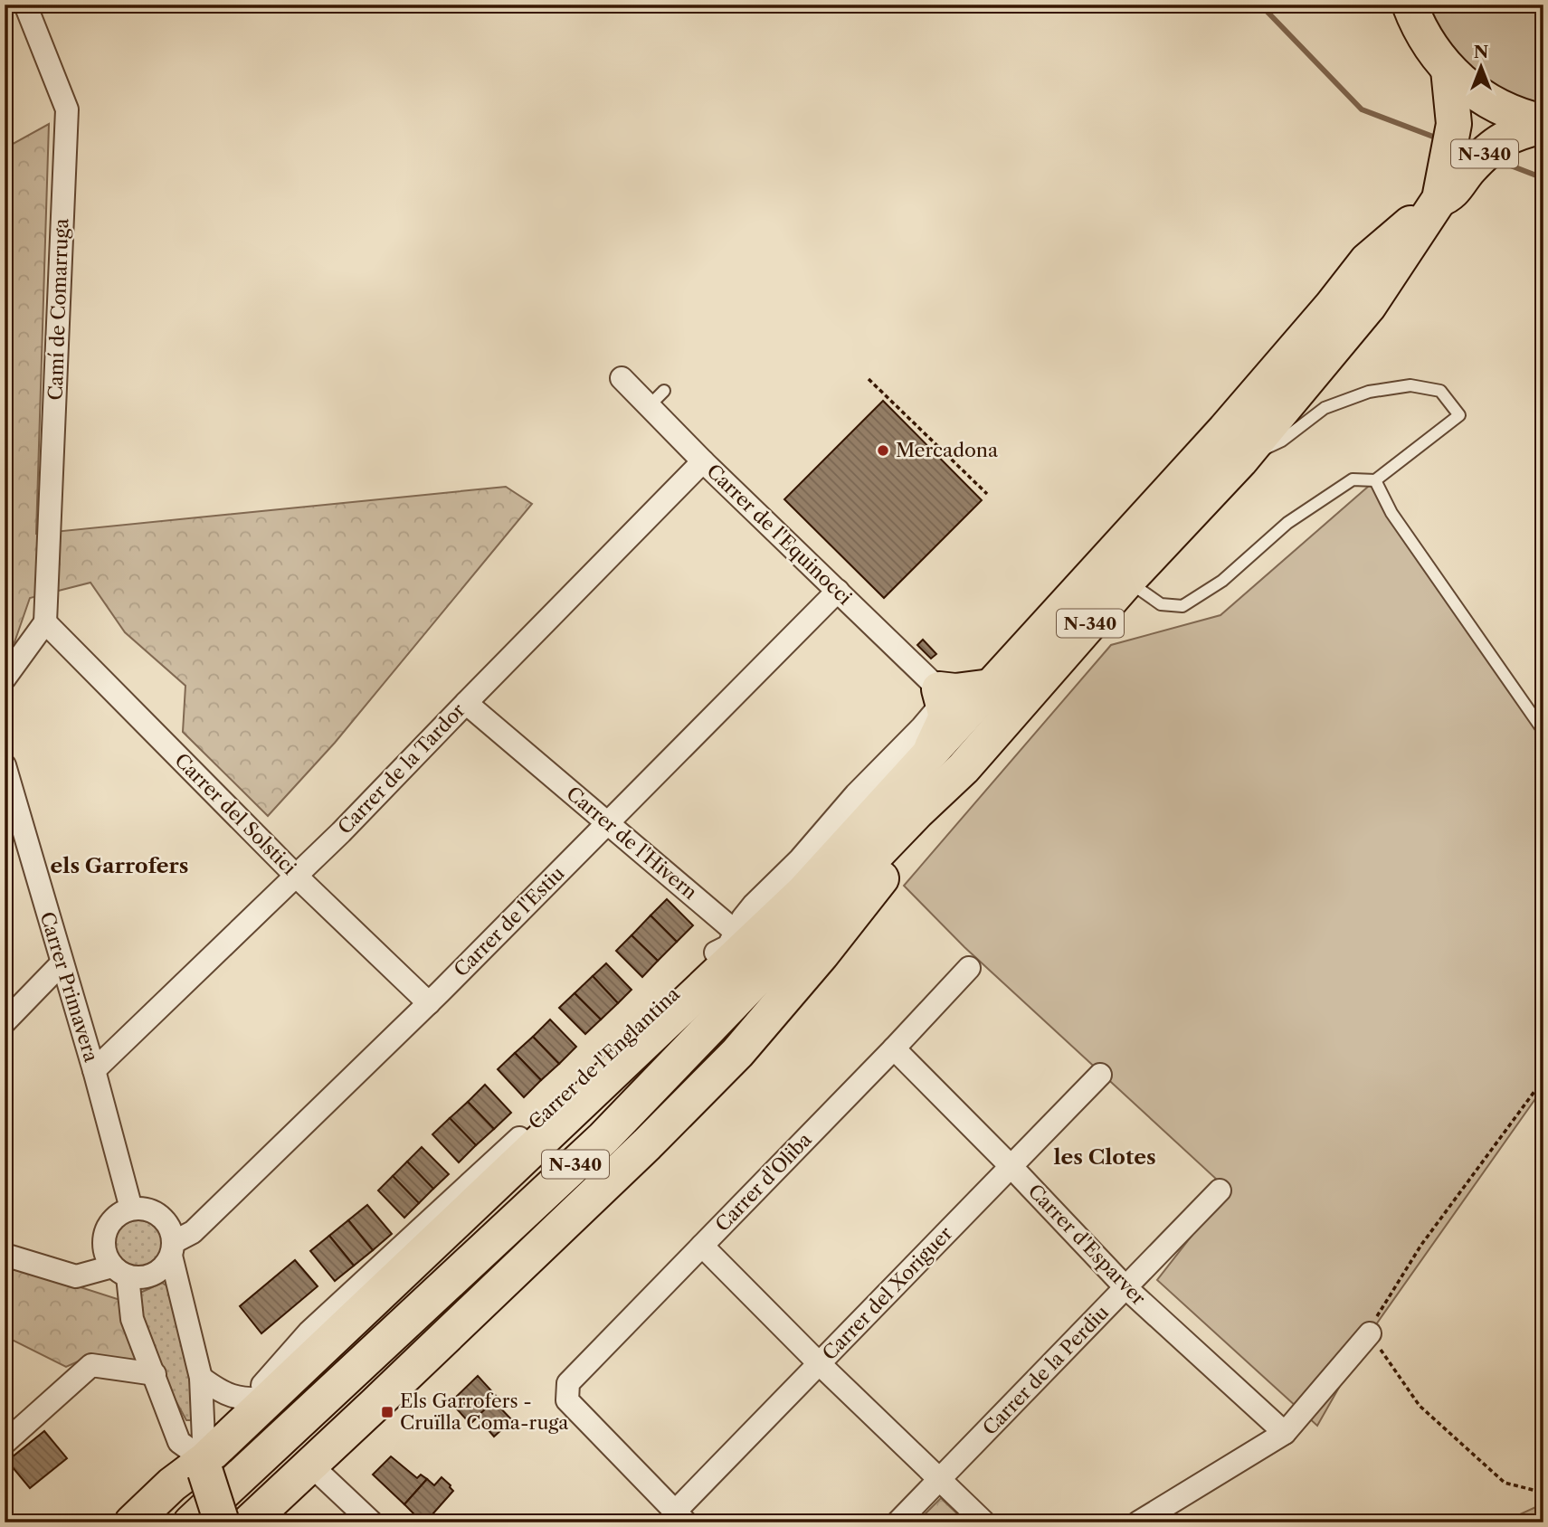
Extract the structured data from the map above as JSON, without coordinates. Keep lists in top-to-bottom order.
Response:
{
  "streets": {
    "main road": ["N-340"],
    "street": [
      "Camí de Comarruga",
      "Carrer de l'Equinocci",
      "Carrer de la Tardor",
      "Carrer del Solstici",
      "Carrer de l'Hivern",
      "Carrer de l'Estiu",
      "Carrer Primavera",
      "Carrer de l'Englantina",
      "Carrer d'Oliba",
      "Carrer d'Esparver",
      "Carrer del Xoriguer",
      "Carrer de la Perdiu"
    ]
  },
  "crossings": [
    ["Camí de Comarruga", "Carrer del Solstici"],
    ["Carrer de l'Equinocci", "Carrer de la Tardor"],
    ["Carrer de l'Equinocci", "Carrer de l'Estiu"],
    ["Carrer de l'Equinocci", "Carrer de l'Englantina"],
    ["Carrer de la Tardor", "Carrer del Solstici"],
    ["Carrer de la Tardor", "Carrer de l'Hivern"],
    ["Carrer de la Tardor", "Carrer Primavera"],
    ["Carrer del Solstici", "Carrer de l'Estiu"],
    ["Carrer de l'Hivern", "Carrer de l'Estiu"],
    ["Carrer de l'Hivern", "Carrer de l'Englantina"],
    ["Carrer de l'Estiu", "Carrer Primavera"],
    ["Carrer d'Oliba", "Carrer d'Esparver"],
    ["Carrer d'Oliba", "Carrer del Xoriguer"],
    ["Carrer d'Esparver", "Carrer del Xoriguer"],
    ["Carrer d'Esparver", "Carrer de la Perdiu"]
  ],
  "districts": ["els Garrofers", "les Clotes"],
  "places": {
    "other": ["Mercadona"],
    "transit": ["Els Garrofers - Cruïlla Coma-ruga"]
  },
  "north": "top"
}
